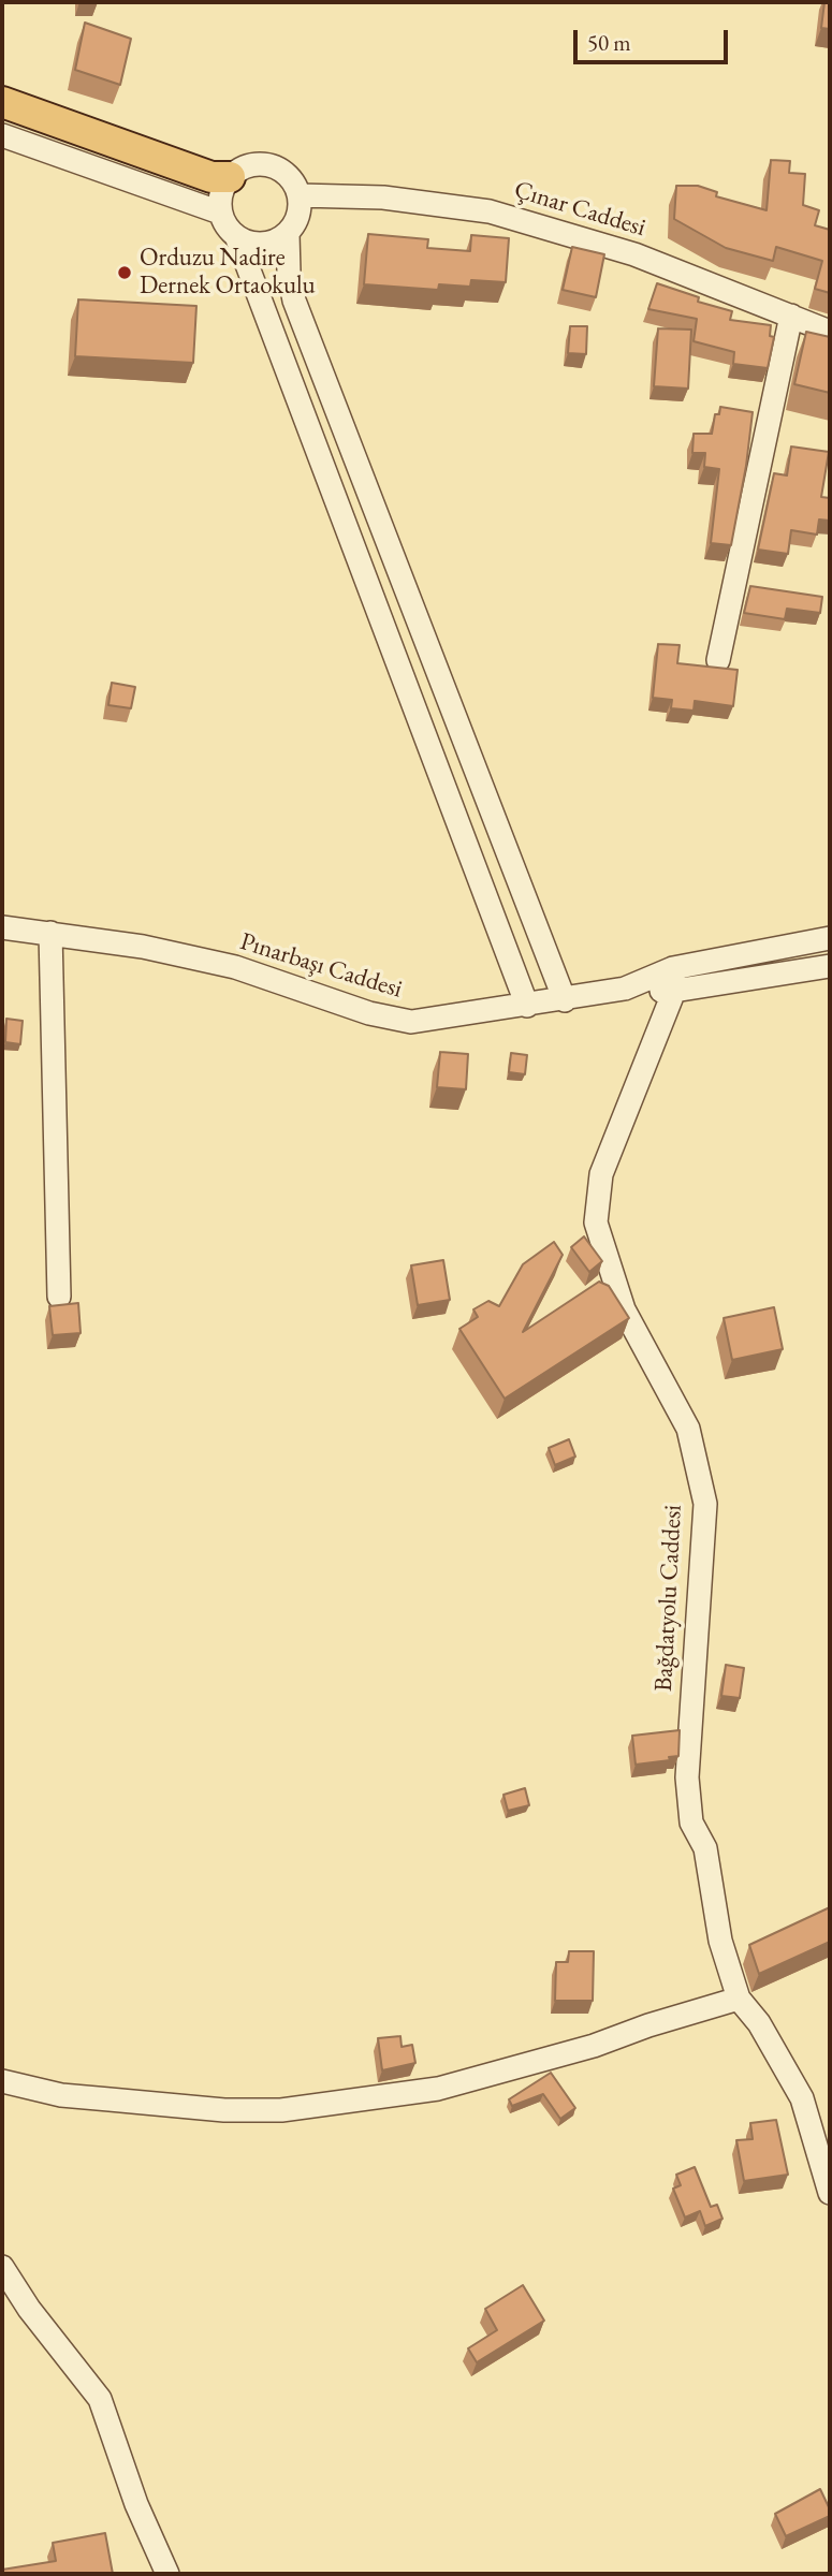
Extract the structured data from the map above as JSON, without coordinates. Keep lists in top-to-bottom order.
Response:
{
  "streets": {
    "street": ["Çınar Caddesi", "Pınarbaşı Caddesi", "Bağdatyolu Caddesi"]
  },
  "crossings": [
    ["Pınarbaşı Caddesi", "Bağdatyolu Caddesi"]
  ],
  "places": ["Orduzu Nadire Dernek Ortaokulu"],
  "scale_bar": "50 m"
}
